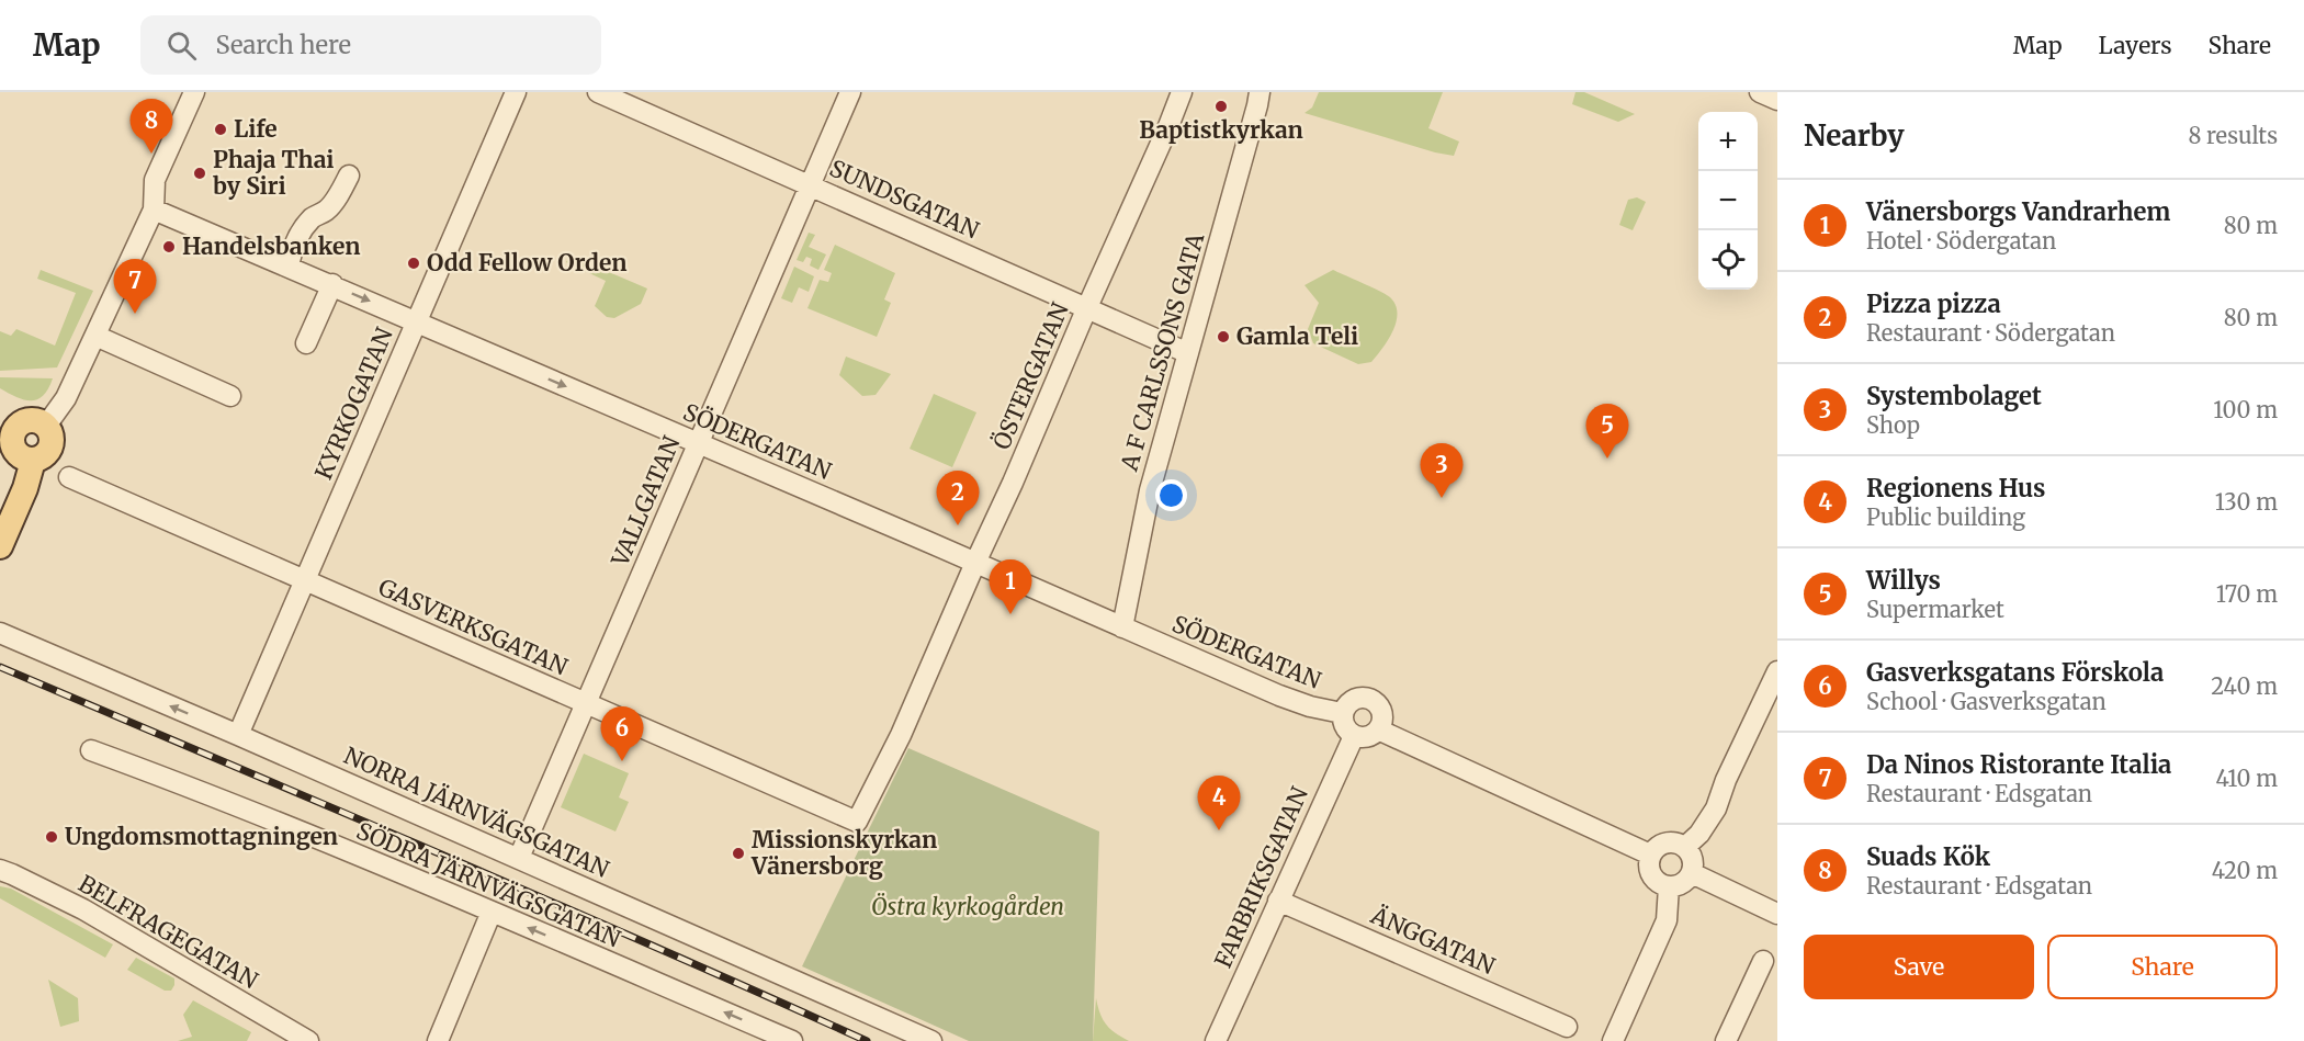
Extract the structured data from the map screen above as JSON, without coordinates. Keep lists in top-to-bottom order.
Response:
{
  "streets": {
    "street": [
      "SUNDSGATAN",
      "A F CARLSSONS GATA",
      "ÖSTERGATAN",
      "KYRKOGATAN",
      "SÖDERGATAN",
      "VALLGATAN",
      "GASVERKSGATAN",
      "NORRA JÄRNVÄGSGATAN",
      "FARBRIKSGATAN",
      "SÖDRA JÄRNVÄGSGATAN",
      "BELFRAGEGATAN",
      "ÄNGGATAN"
    ]
  },
  "crossings": [
    ["SUNDSGATAN", "A F CARLSSONS GATA"],
    ["SUNDSGATAN", "ÖSTERGATAN"],
    ["SUNDSGATAN", "VALLGATAN"],
    ["A F CARLSSONS GATA", "SÖDERGATAN"],
    ["ÖSTERGATAN", "SÖDERGATAN"],
    ["ÖSTERGATAN", "GASVERKSGATAN"],
    ["KYRKOGATAN", "SÖDERGATAN"],
    ["KYRKOGATAN", "GASVERKSGATAN"],
    ["KYRKOGATAN", "NORRA JÄRNVÄGSGATAN"],
    ["SÖDERGATAN", "VALLGATAN"],
    ["SÖDERGATAN", "FARBRIKSGATAN"],
    ["VALLGATAN", "GASVERKSGATAN"],
    ["VALLGATAN", "NORRA JÄRNVÄGSGATAN"],
    ["FARBRIKSGATAN", "ÄNGGATAN"]
  ],
  "one_way": ["SÖDRA JÄRNVÄGSGATAN"],
  "parks": ["Östra kyrkogården"],
  "places": [
    "Baptistkyrkan",
    "Life",
    "Phaja Thai by Siri",
    "Handelsbanken",
    "Odd Fellow Orden",
    "Gamla Teli",
    "Ungdomsmottagningen",
    "Missionskyrkan Vänersborg"
  ],
  "page": {
    "header": "Map",
    "search": "Search here",
    "nav": ["Map", "Layers", "Share"],
    "heading": ["Nearby", "8 results"],
    "pins": [
      "8",
      "7",
      "5",
      "3",
      "2",
      "1",
      "6",
      "4"
    ],
    "map_buttons": ["+", "−"],
    "list": [
      {
        "mark": "1",
        "name": "Vänersborgs Vandrarhem",
        "note": "Hotel · Södergatan",
        "value": "80 m"
      },
      {
        "mark": "2",
        "name": "Pizza pizza",
        "note": "Restaurant · Södergatan",
        "value": "80 m"
      },
      {
        "mark": "3",
        "name": "Systembolaget",
        "note": "Shop",
        "value": "100 m"
      },
      {
        "mark": "4",
        "name": "Regionens Hus",
        "note": "Public building",
        "value": "130 m"
      },
      {
        "mark": "5",
        "name": "Willys",
        "note": "Supermarket",
        "value": "170 m"
      },
      {
        "mark": "6",
        "name": "Gasverksgatans Förskola",
        "note": "School · Gasverksgatan",
        "value": "240 m"
      },
      {
        "mark": "7",
        "name": "Da Ninos Ristorante Italia",
        "note": "Restaurant · Edsgatan",
        "value": "410 m"
      },
      {
        "mark": "8",
        "name": "Suads Kök",
        "note": "Restaurant · Edsgatan",
        "value": "420 m"
      }
    ],
    "buttons": ["Save", "Share"]
  }
}
